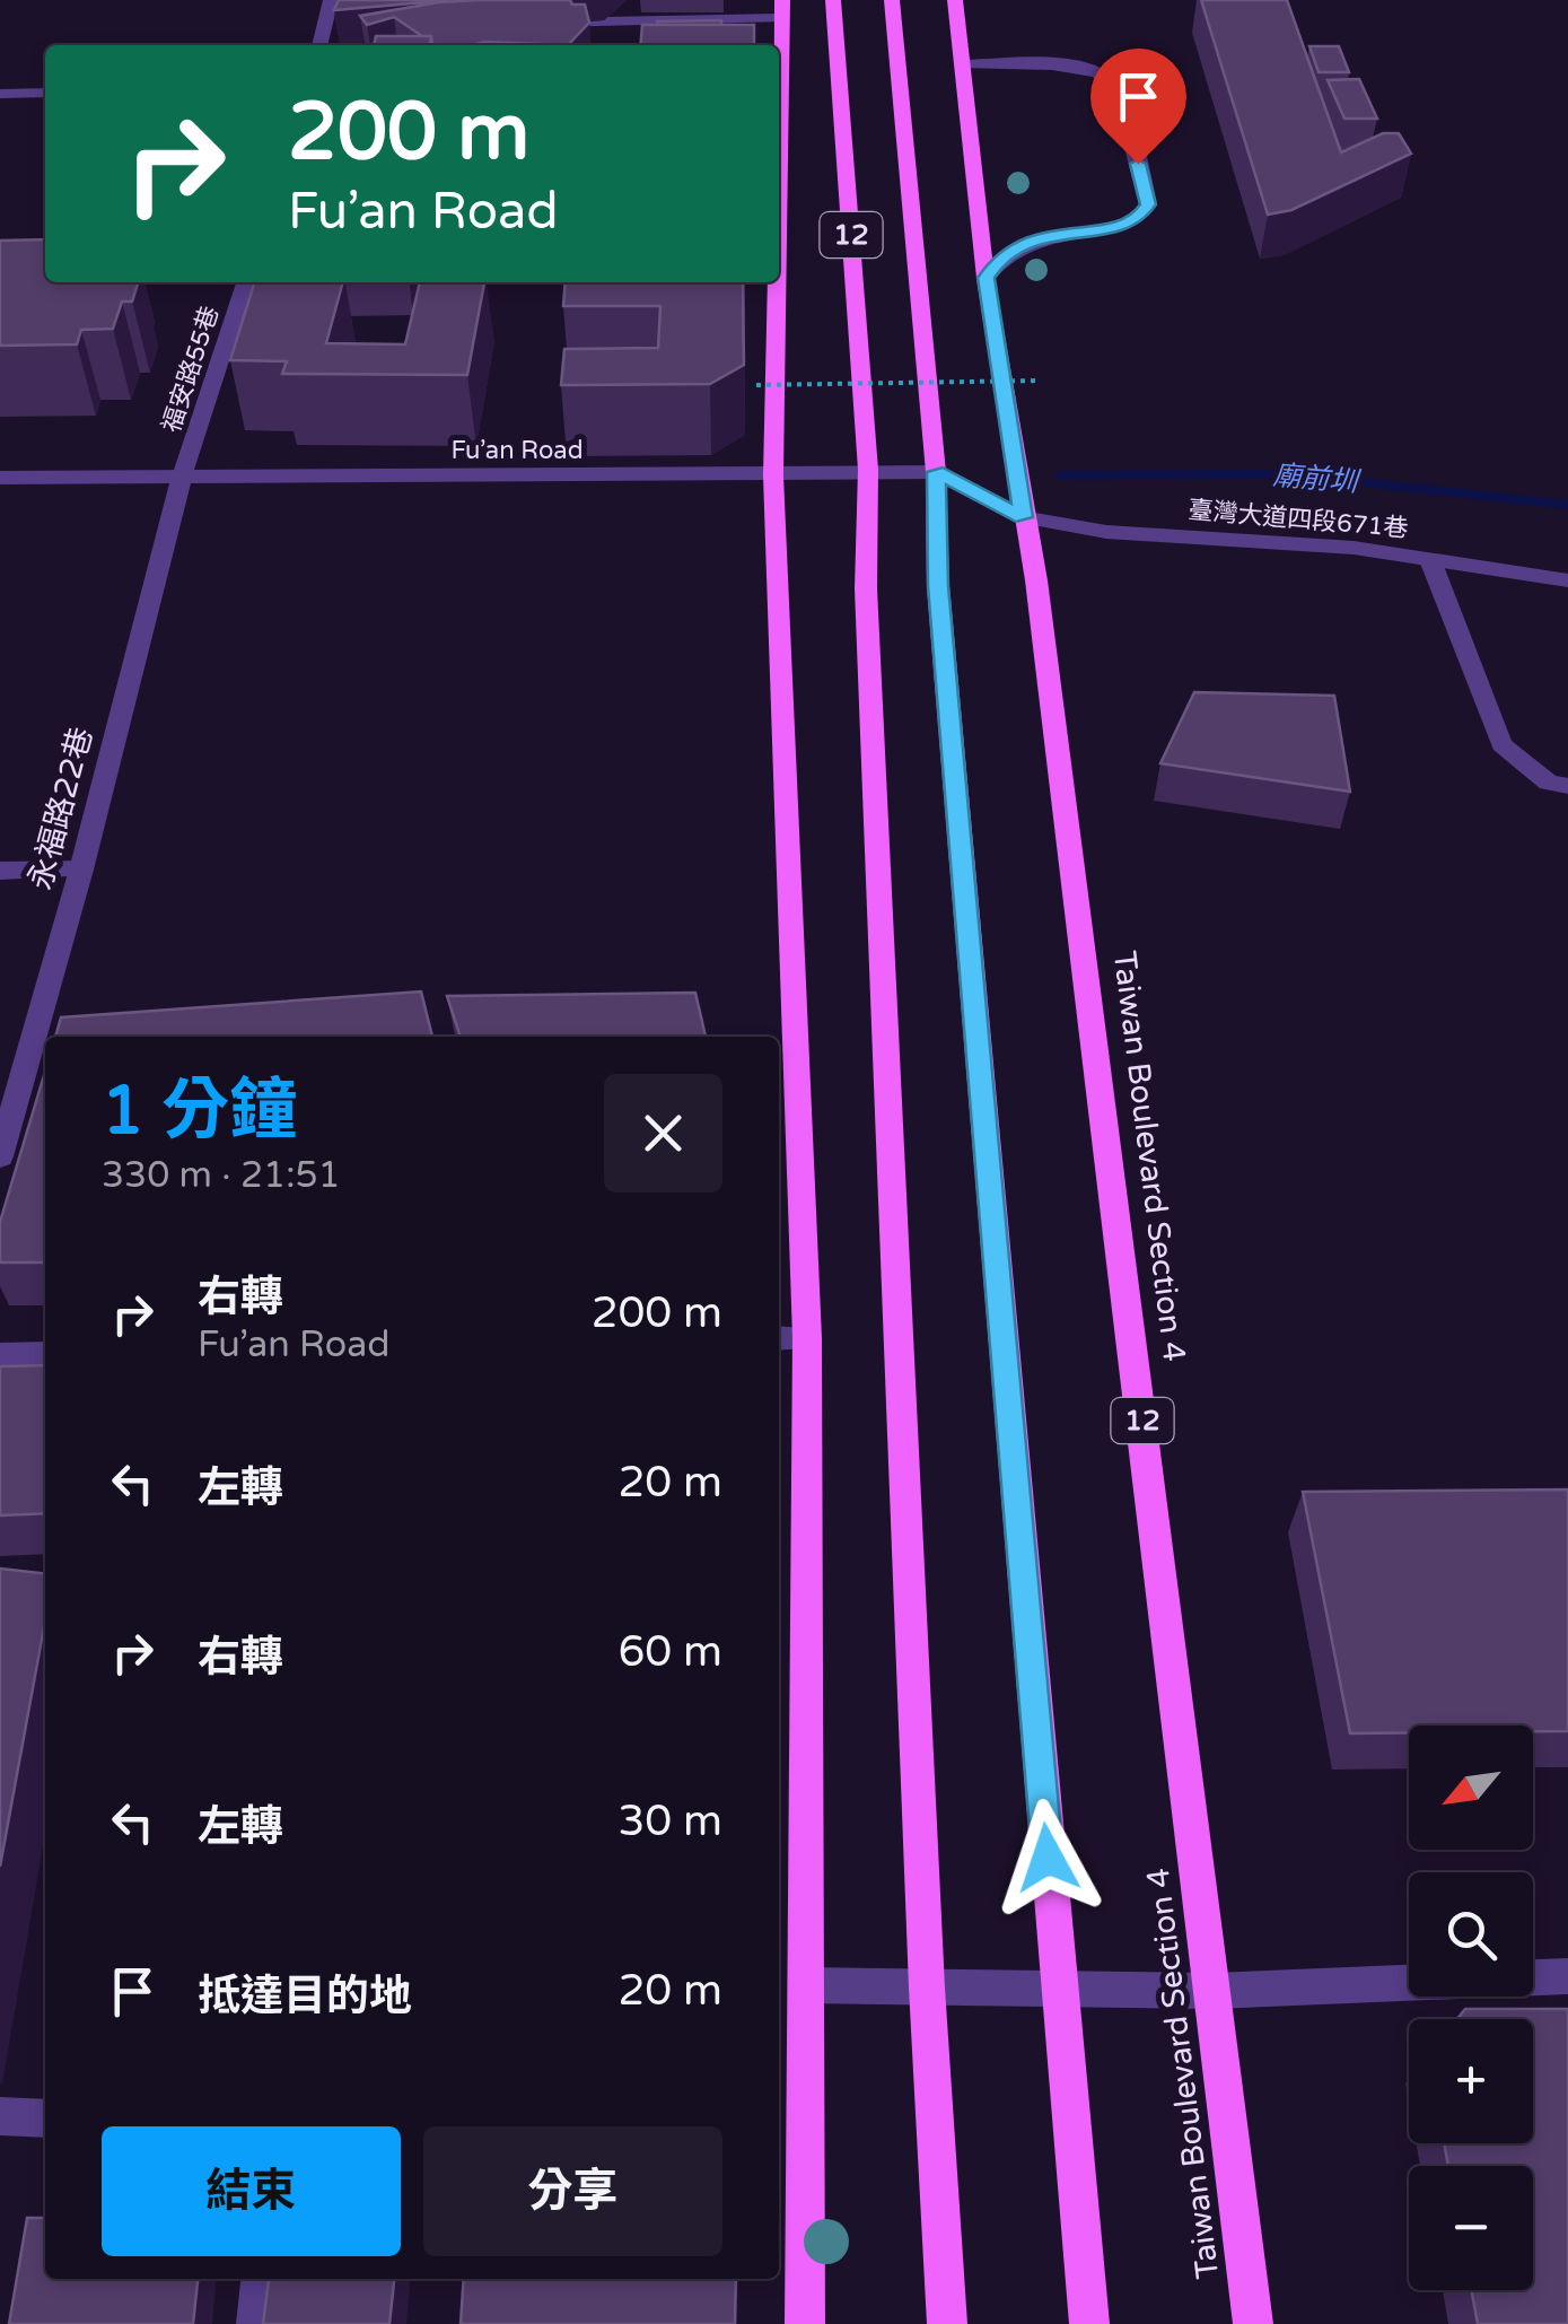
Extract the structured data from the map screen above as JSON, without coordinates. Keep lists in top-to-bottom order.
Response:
{
  "streets": {
    "main road": ["12", "Taiwan Boulevard Section 4"],
    "street": [
      "福安路55巷",
      "Fu’an Road",
      "臺灣大道四段671巷",
      "永福路22巷"
    ]
  },
  "crossings": [
    ["12", "Fu’an Road"],
    ["福安路55巷", "Fu’an Road"],
    ["福安路55巷", "永福路22巷"],
    ["Fu’an Road", "臺灣大道四段671巷"],
    ["Fu’an Road", "永福路22巷"],
    ["Fu’an Road", "Taiwan Boulevard Section 4"],
    ["臺灣大道四段671巷", "Taiwan Boulevard Section 4"]
  ],
  "water": ["廟前圳"],
  "north": "bottom left",
  "page": {
    "turn": ["200 m", "Fu’an Road"],
    "heading": ["1 分鐘", "330 m · 21:51"],
    "list": [
      {
        "name": "右轉",
        "note": "Fu’an Road",
        "value": "200 m"
      },
      {
        "name": "左轉",
        "value": "20 m"
      },
      {
        "name": "右轉",
        "value": "60 m"
      },
      {
        "name": "左轉",
        "value": "30 m"
      },
      {
        "name": "抵達目的地",
        "value": "20 m"
      }
    ],
    "map_buttons": ["+", "−"],
    "buttons": ["結束", "分享"]
  }
}
